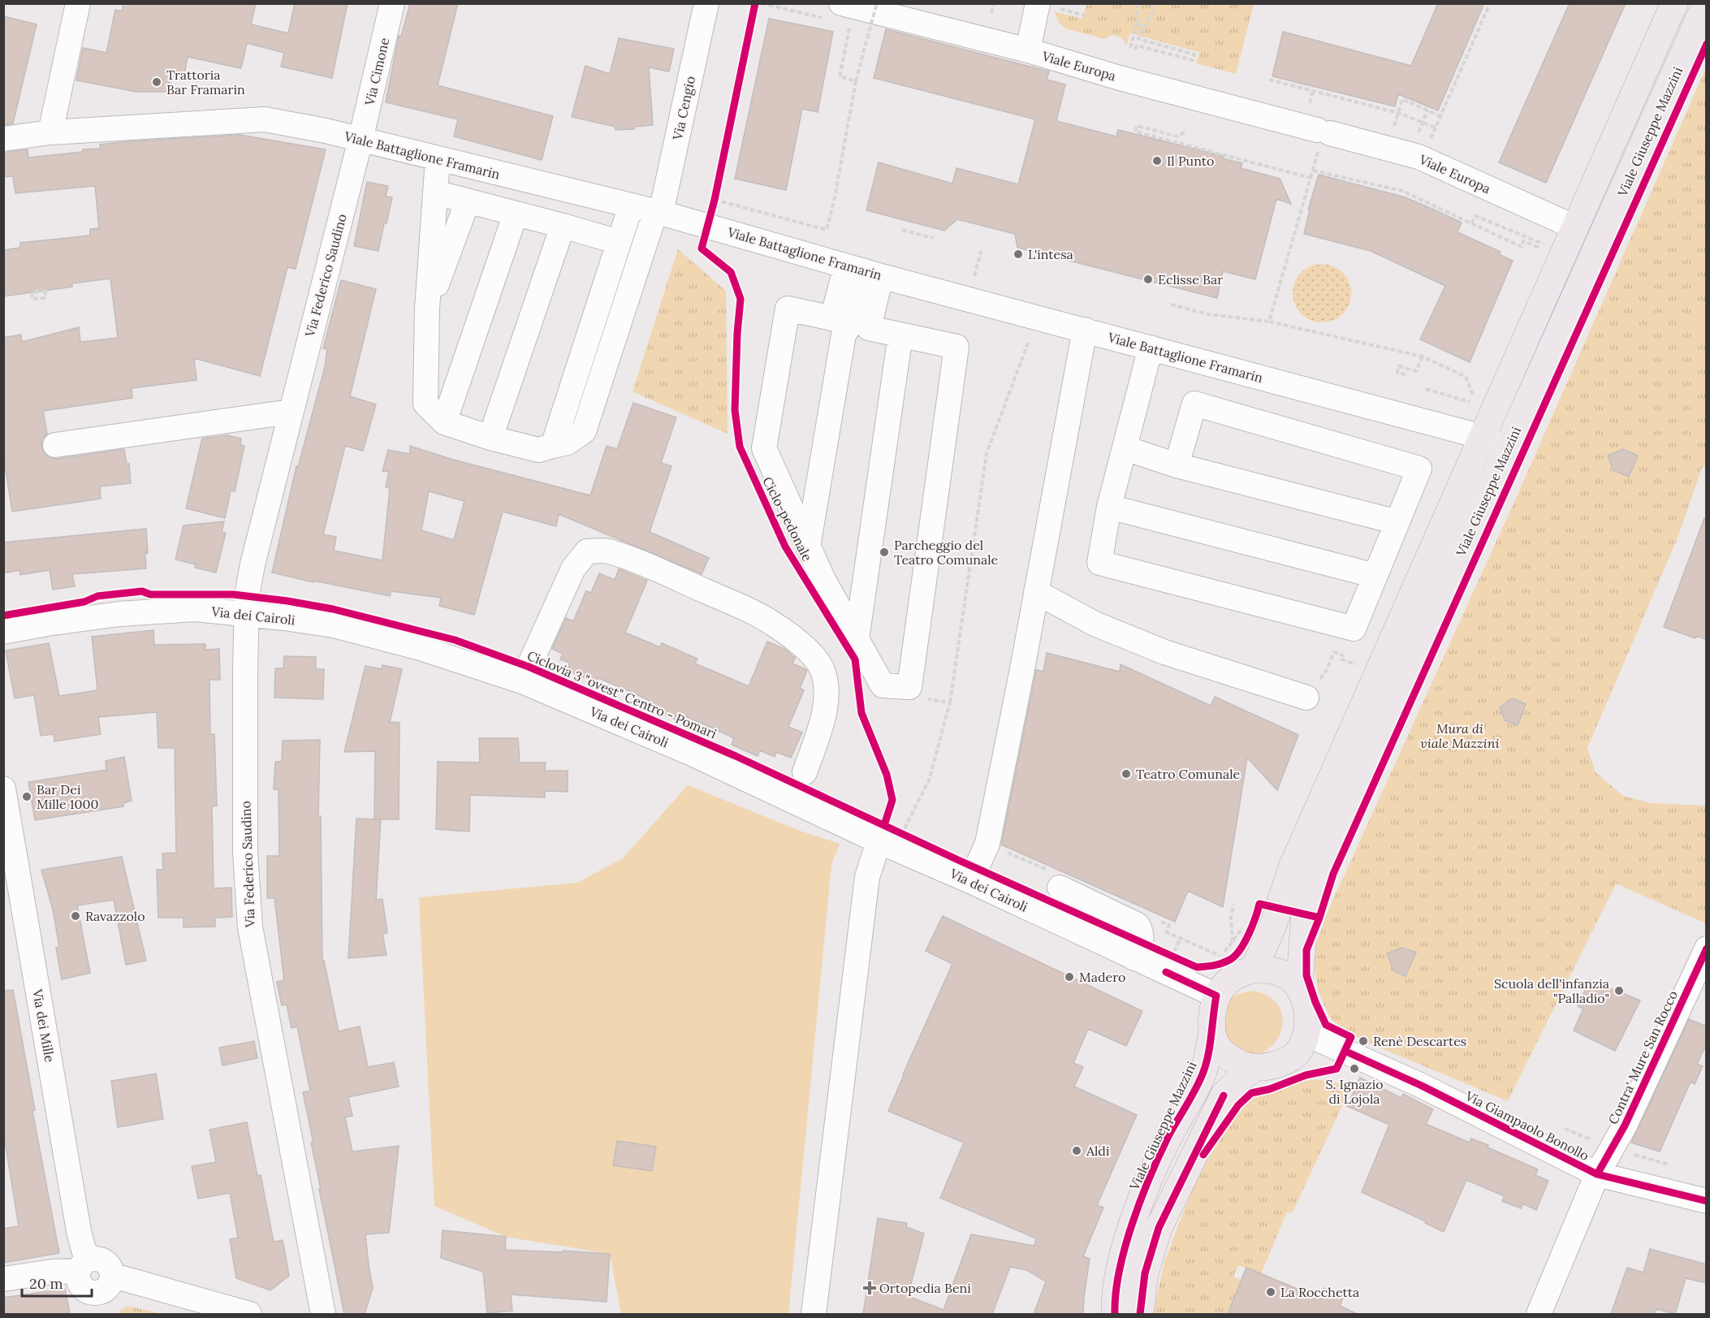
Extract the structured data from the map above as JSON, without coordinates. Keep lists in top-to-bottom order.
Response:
{
  "streets": {
    "main road": ["Viale Giuseppe Mazzini"],
    "street": [
      "Viale Europa",
      "Via Cimone",
      "Via Cengio",
      "Viale Battaglione Framarin",
      "Via Federico Saudino",
      "Via dei Cairoli",
      "Via dei Mille",
      "Contra' Mure San Rocco",
      "Via Giampaolo Bonollo"
    ],
    "cycle path": ["Ciclo-pedonale", "Ciclovia 3 \"ovest\" Centro - Pomari"]
  },
  "crossings": [
    ["Via Cimone", "Viale Battaglione Framarin"],
    ["Via Cimone", "Via Federico Saudino"],
    ["Via Cengio", "Viale Battaglione Framarin"],
    ["Viale Giuseppe Mazzini", "Viale Battaglione Framarin"],
    ["Viale Giuseppe Mazzini", "Via dei Cairoli"],
    ["Viale Giuseppe Mazzini", "Via Giampaolo Bonollo"],
    ["Viale Battaglione Framarin", "Via Federico Saudino"],
    ["Via Federico Saudino", "Via dei Cairoli"],
    ["Via dei Cairoli", "Via Giampaolo Bonollo"],
    ["Contra' Mure San Rocco", "Via Giampaolo Bonollo"]
  ],
  "parks": ["Mura di viale Mazzini"],
  "places": {
    "other": [
      "Trattoria Bar Framarin",
      "Il Punto",
      "L'intesa",
      "Eclisse Bar",
      "Parcheggio del Teatro Comunale",
      "Teatro Comunale",
      "Bar Dei Mille 1000",
      "Ravazzolo",
      "Madero",
      "Scuola dell'infanzia \"Palladio\"",
      "Renè Descartes",
      "S. Ignazio di Lojola",
      "Aldi",
      "La Rocchetta"
    ],
    "health": ["Ortopedia Beni"]
  },
  "scale_bar": "20 m"
}
